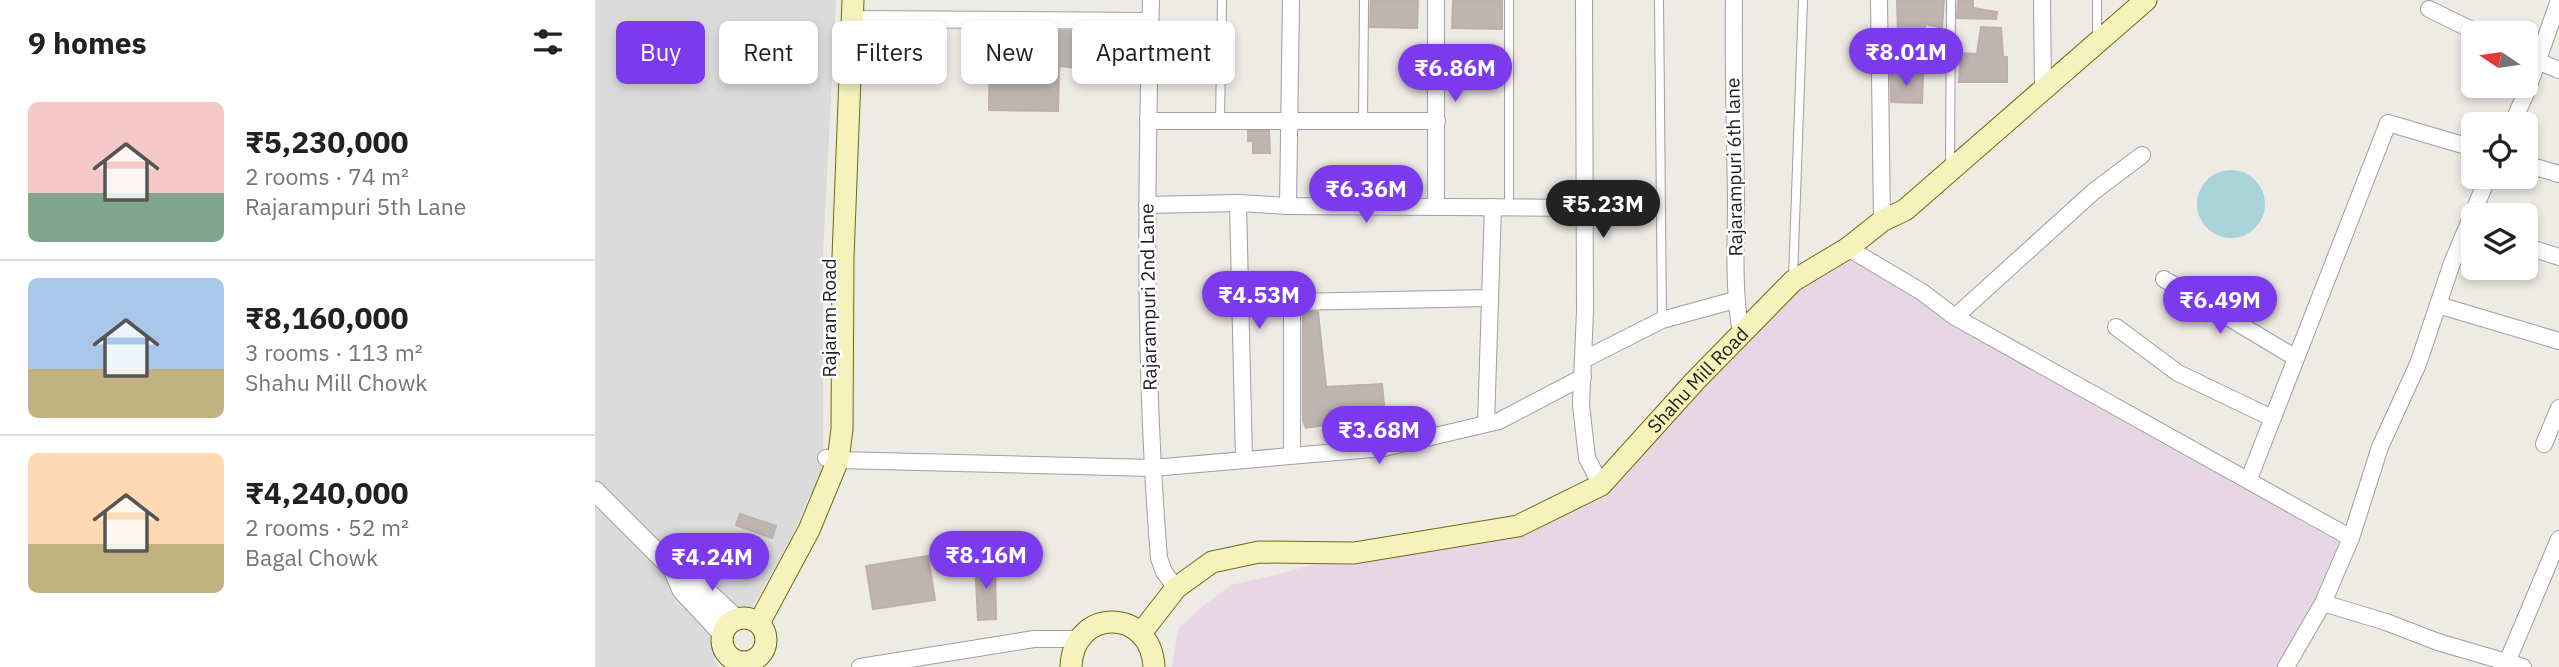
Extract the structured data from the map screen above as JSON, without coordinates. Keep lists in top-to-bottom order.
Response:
{
  "streets": {
    "main road": ["Rajaram Road", "Shahu Mill Road"],
    "street": ["Rajarampuri 6th lane", "Rajarampuri 2nd Lane"]
  },
  "crossings": [
    ["Rajarampuri 6th lane", "Shahu Mill Road"],
    ["Rajarampuri 2nd Lane", "Shahu Mill Road"]
  ],
  "north": "left",
  "page": {
    "heading": "9 homes",
    "chip": [
      "Buy",
      "Rent",
      "Filters",
      "New",
      "Apartment"
    ],
    "price": [
      "₹8.01M",
      "₹6.86M",
      "₹6.36M",
      "₹5.23M",
      "₹4.53M",
      "₹6.49M",
      "₹3.68M",
      "₹8.16M",
      "₹4.24M"
    ],
    "list": [
      {
        "name": "₹5,230,000",
        "note": "2 rooms · 74 m² · Rajarampuri 5th Lane"
      },
      {
        "name": "₹8,160,000",
        "note": "3 rooms · 113 m² · Shahu Mill Chowk"
      },
      {
        "name": "₹4,240,000",
        "note": "2 rooms · 52 m² · Bagal Chowk"
      }
    ]
  }
}
